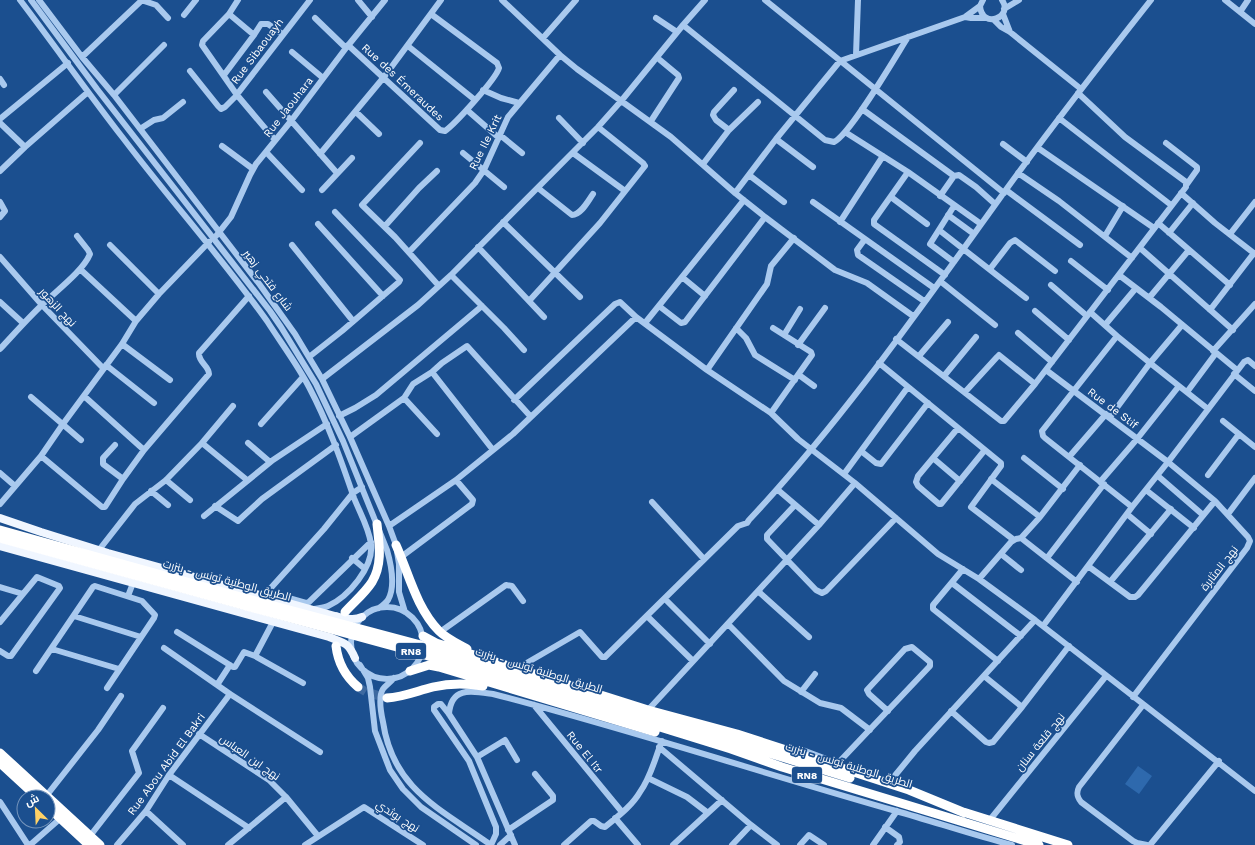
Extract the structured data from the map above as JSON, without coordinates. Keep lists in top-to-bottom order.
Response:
{
  "streets": {
    "highway": ["الطريق الوطنية تونس - بنزرت", "RN8"],
    "street": [
      "Rue Sibaouayh",
      "Rue des Émeraudes",
      "Rue Jaouhara",
      "Rue Ile Krit",
      "شارع فتحي زهير",
      "نهج الزهور",
      "Rue de Stif",
      "نهج المثابرة",
      "نهج قلعة سنان",
      "Rue El Itr",
      "نهج ابن العباس",
      "Rue Abou Abid El Bakri",
      "نهج بوثدي"
    ]
  },
  "crossings": [
    ["Rue des Émeraudes", "Rue Jaouhara"],
    ["Rue Jaouhara", "شارع فتحي زهير"],
    ["Rue Jaouhara", "نهج الزهور"],
    ["شارع فتحي زهير", "RN8"],
    ["Rue de Stif", "نهج المثابرة"],
    ["الطريق الوطنية تونس - بنزرت", "RN8"],
    ["الطريق الوطنية تونس - بنزرت", "نهج قلعة سنان"],
    ["نهج ابن العباس", "Rue Abou Abid El Bakri"],
    ["نهج ابن العباس", "نهج بوثدي"]
  ],
  "north": "top left"
}
